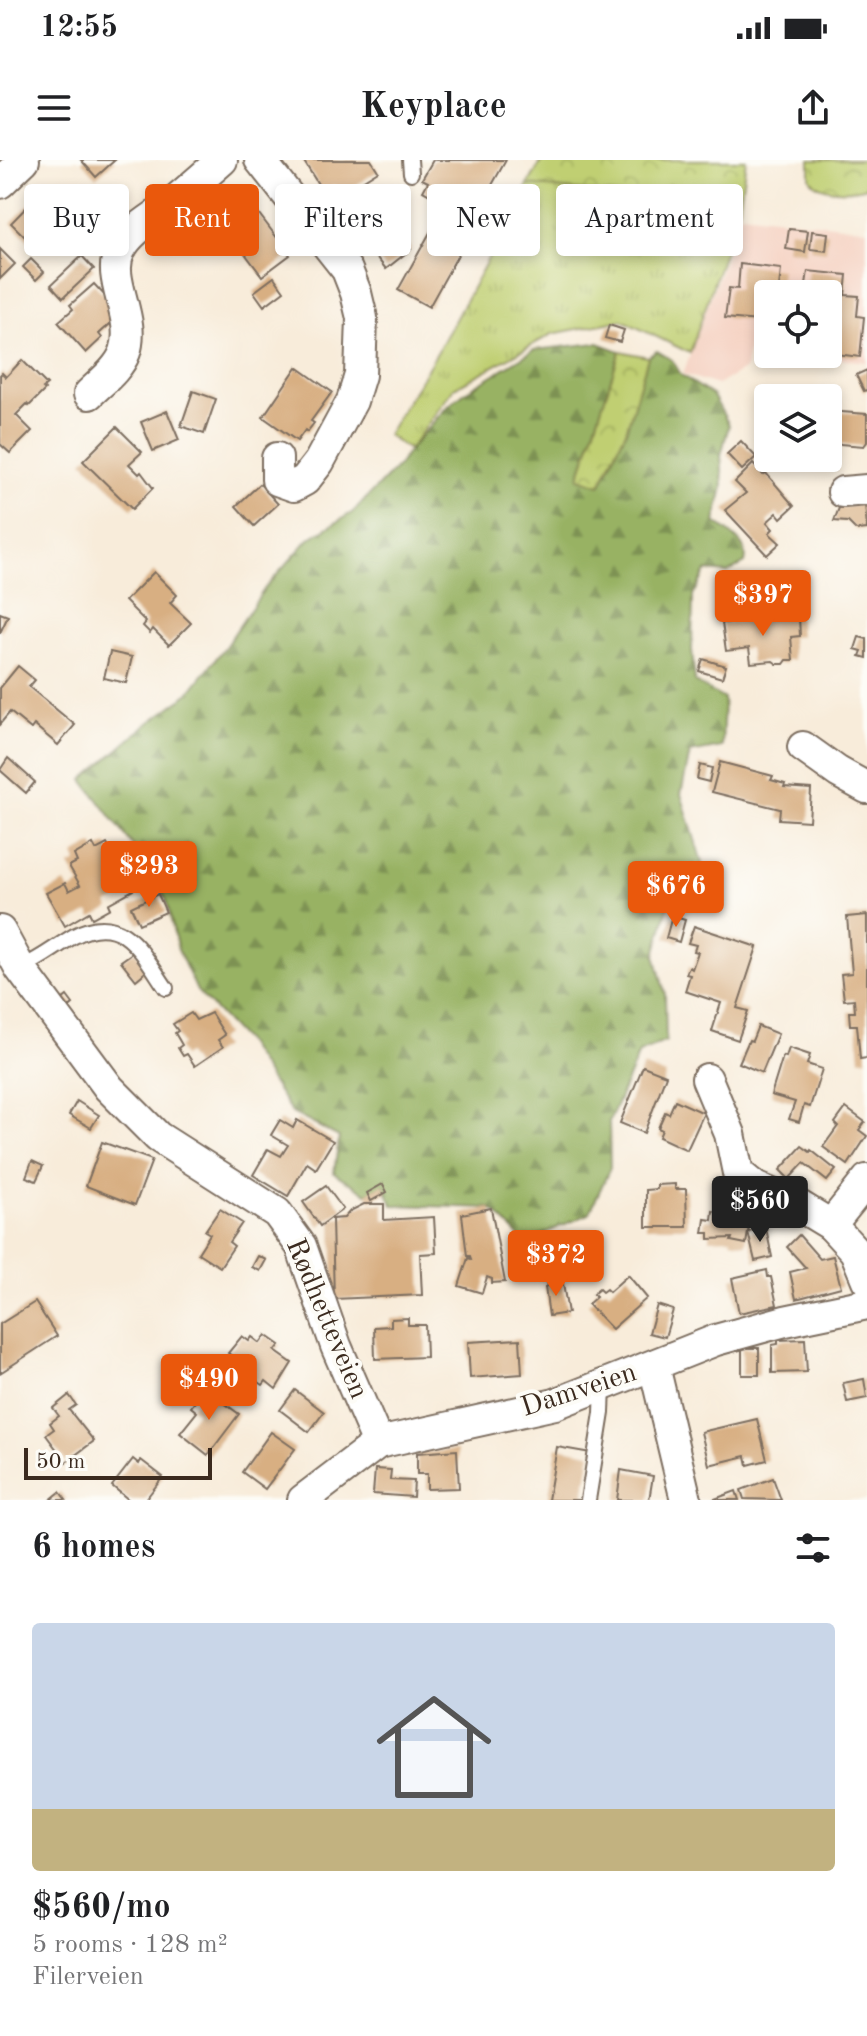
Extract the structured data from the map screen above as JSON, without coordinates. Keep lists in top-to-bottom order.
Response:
{
  "streets": {
    "street": ["Rødhetteveien", "Damveien"]
  },
  "crossings": [
    ["Rødhetteveien", "Damveien"]
  ],
  "scale_bar": "50 m",
  "page": {
    "status": "12:55",
    "header": "Keyplace",
    "chip": [
      "Buy",
      "Rent",
      "Filters",
      "New",
      "Apartment"
    ],
    "price": [
      "$397",
      "$293",
      "$676",
      "$560",
      "$372",
      "$490"
    ],
    "scale": "50 m",
    "heading": "6 homes",
    "list": [
      {
        "name": "$560/mo",
        "note": "5 rooms · 128 m² · Filerveien"
      }
    ]
  }
}
